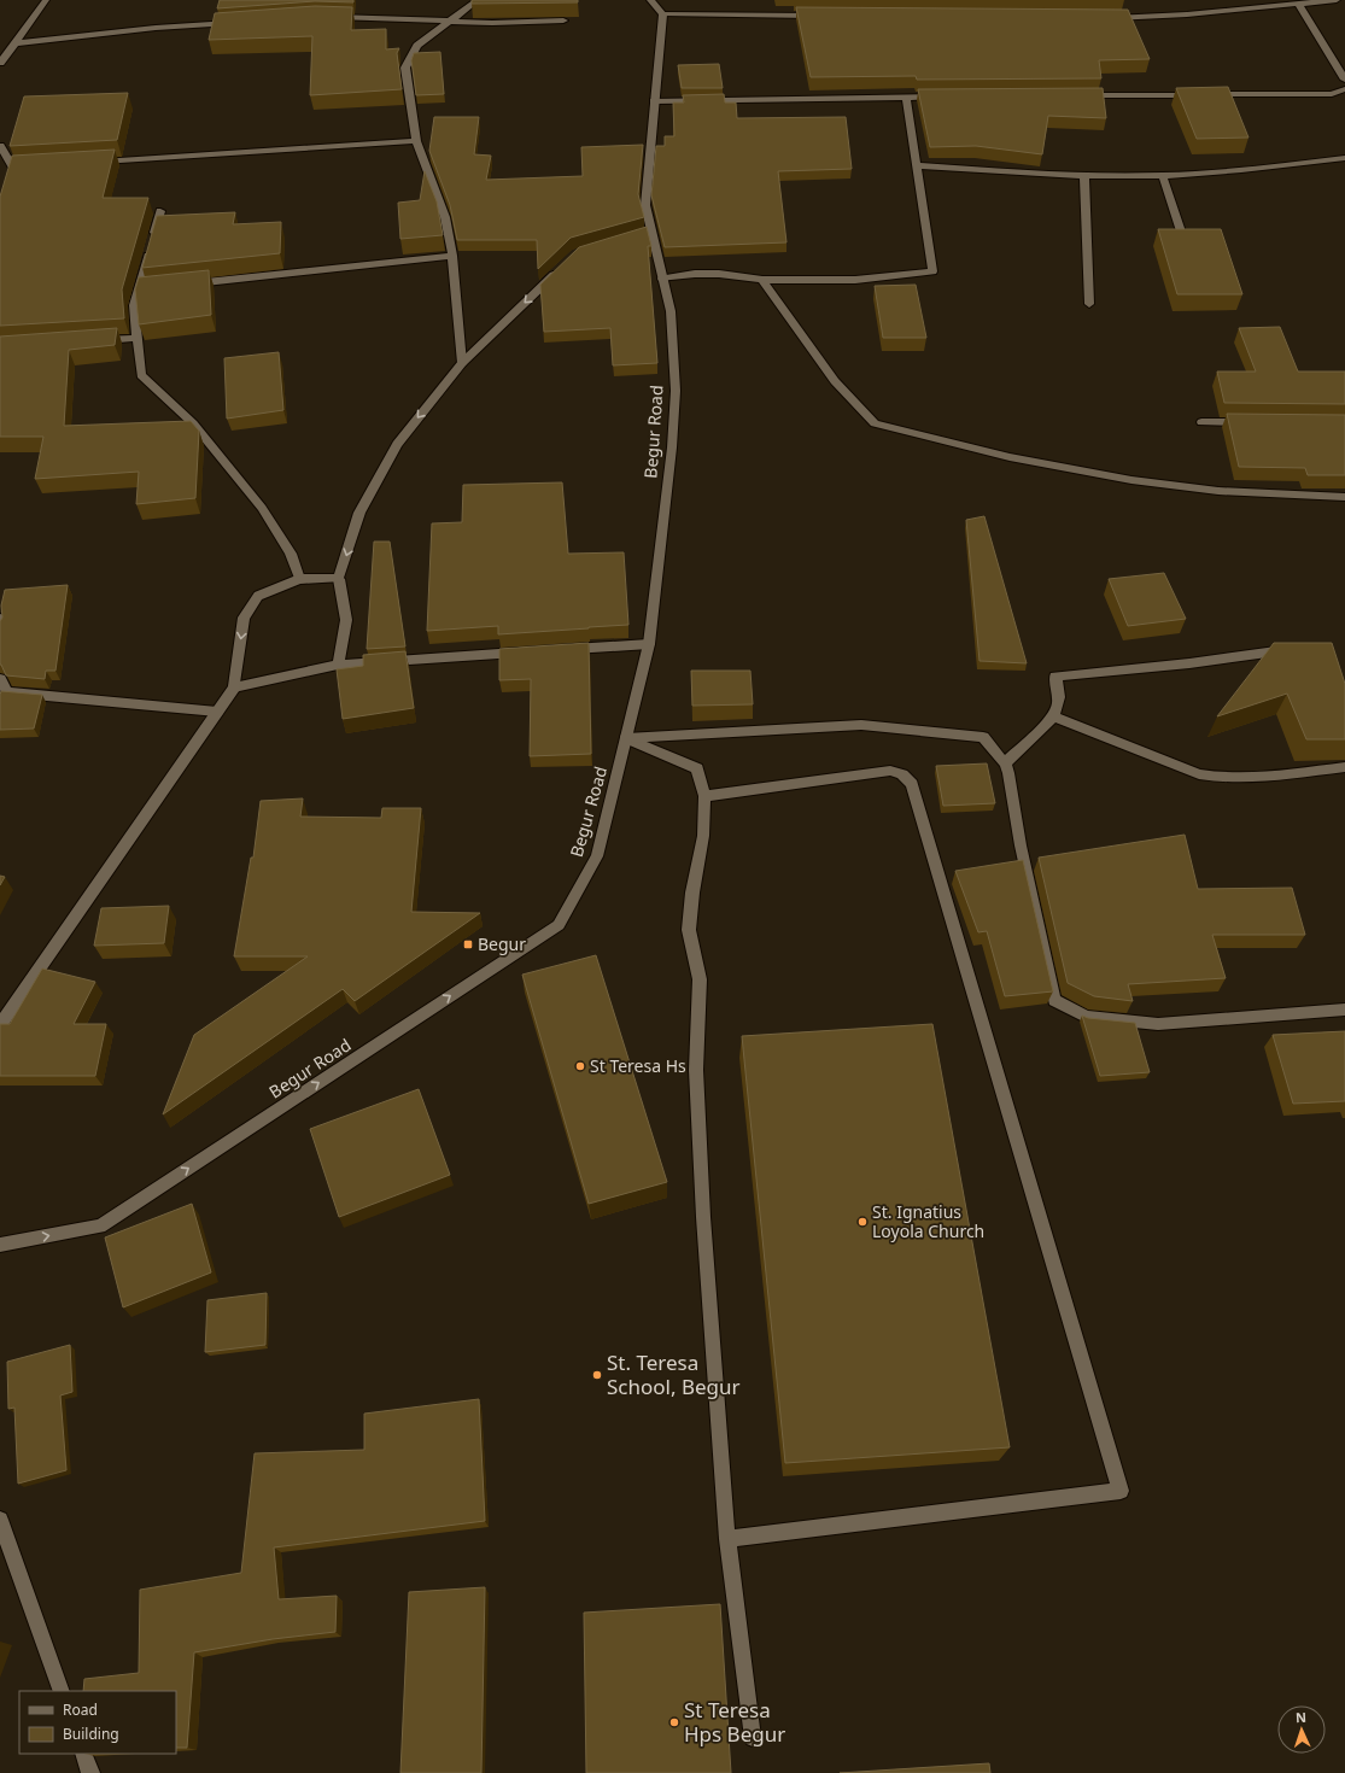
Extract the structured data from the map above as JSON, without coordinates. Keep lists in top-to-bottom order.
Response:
{
  "streets": {
    "street": ["Begur Road"]
  },
  "one_way": ["Begur Road"],
  "places": {
    "transit": ["Begur"],
    "other": [
      "St Teresa Hs",
      "St. Ignatius Loyola Church",
      "St. Teresa School, Begur",
      "St Teresa Hps Begur"
    ]
  },
  "legend": ["Road", "Building"],
  "north": "top"
}
